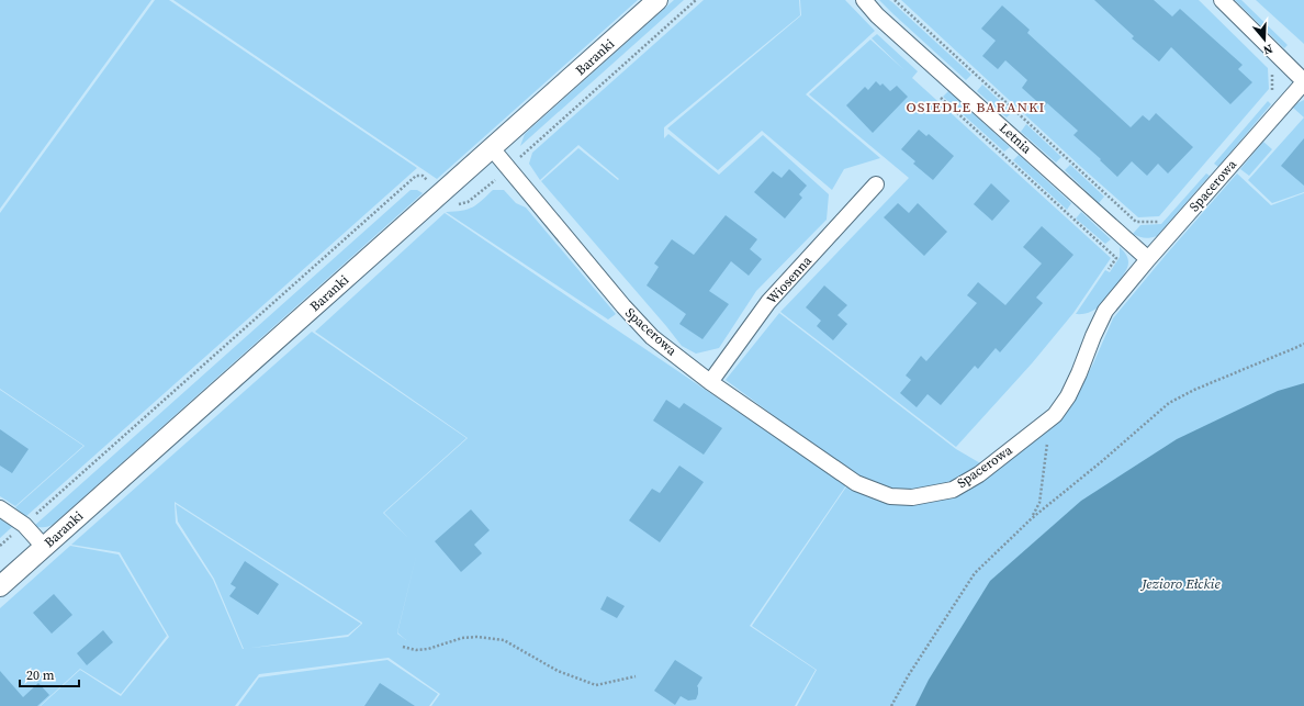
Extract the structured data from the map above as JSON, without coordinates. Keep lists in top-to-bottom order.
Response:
{
  "streets": {
    "street": [
      "Baranki",
      "Letnia",
      "Spacerowa",
      "Wiosenna"
    ]
  },
  "crossings": [
    ["Baranki", "Spacerowa"],
    ["Letnia", "Spacerowa"],
    ["Spacerowa", "Wiosenna"]
  ],
  "districts": ["OSIEDLE BARANKI"],
  "water": ["Jezioro Ełckie"],
  "scale_bar": "20 m",
  "north": "bottom"
}
